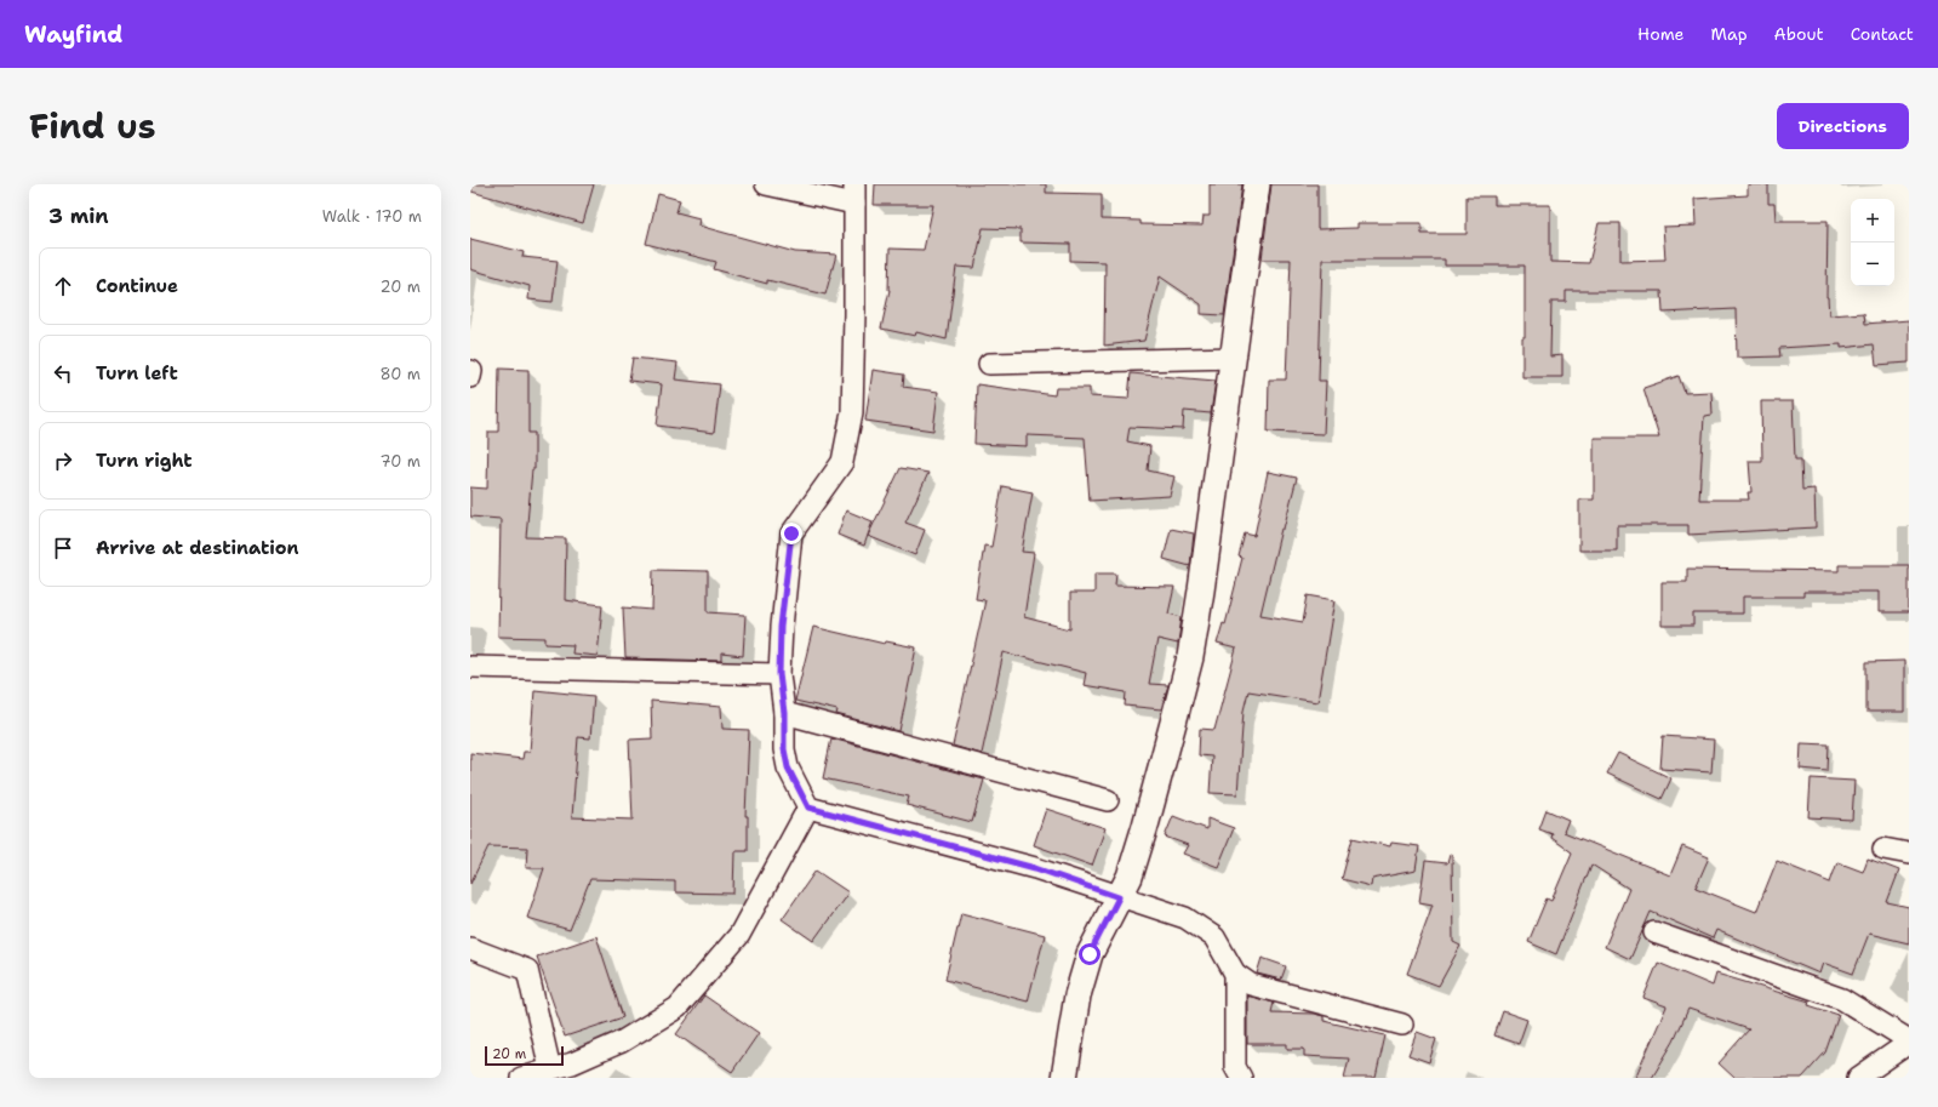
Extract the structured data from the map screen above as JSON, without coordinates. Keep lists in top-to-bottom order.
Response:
{
  "scale_bar": "20 m",
  "page": {
    "header": "Wayfind",
    "nav": [
      "Home",
      "Map",
      "About",
      "Contact"
    ],
    "title": "Find us",
    "buttons": "Directions",
    "heading": ["3 min", "Walk · 170 m"],
    "map_buttons": ["+", "−"],
    "list": [
      ["Continue", "20 m"],
      ["Turn left", "80 m"],
      ["Turn right", "70 m"],
      "Arrive at destination"
    ],
    "scale": "20 m"
  }
}
